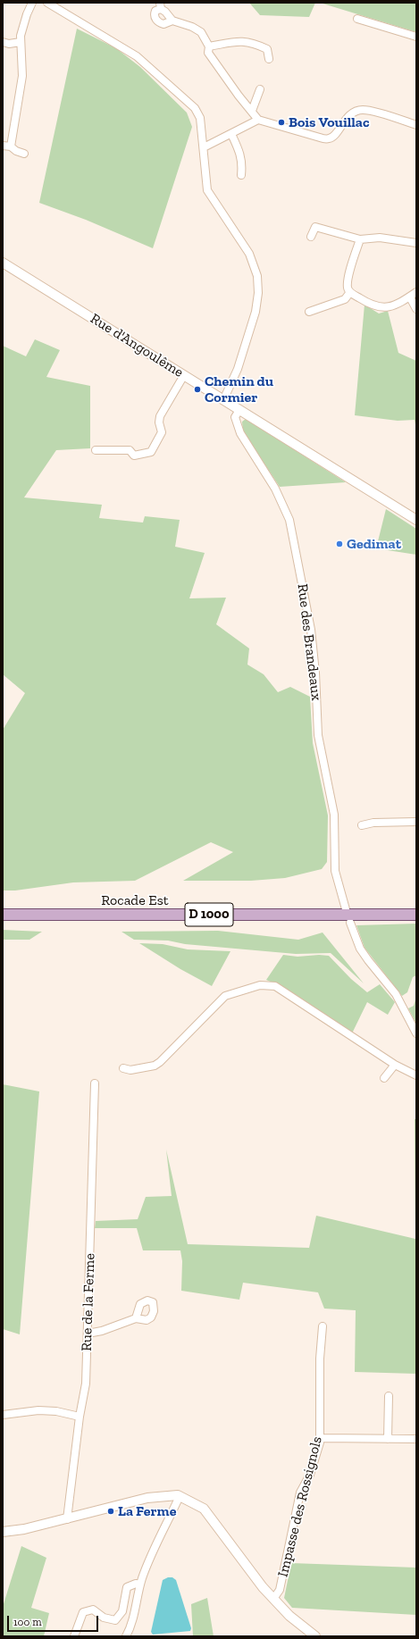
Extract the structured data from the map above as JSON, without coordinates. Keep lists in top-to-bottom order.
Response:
{
  "streets": {
    "main road": ["Rocade Est", "D 1000"],
    "street": [
      "Rue d'Angoulême",
      "Rue des Brandeaux",
      "Rue de la Ferme",
      "Impasse des Rossignols"
    ]
  },
  "crossings": [
    ["Rue d'Angoulême", "Rue des Brandeaux"]
  ],
  "places": [
    "Bois Vouillac",
    "Chemin du Cormier",
    "Gedimat",
    "La Ferme"
  ],
  "scale_bar": "100 m"
}
